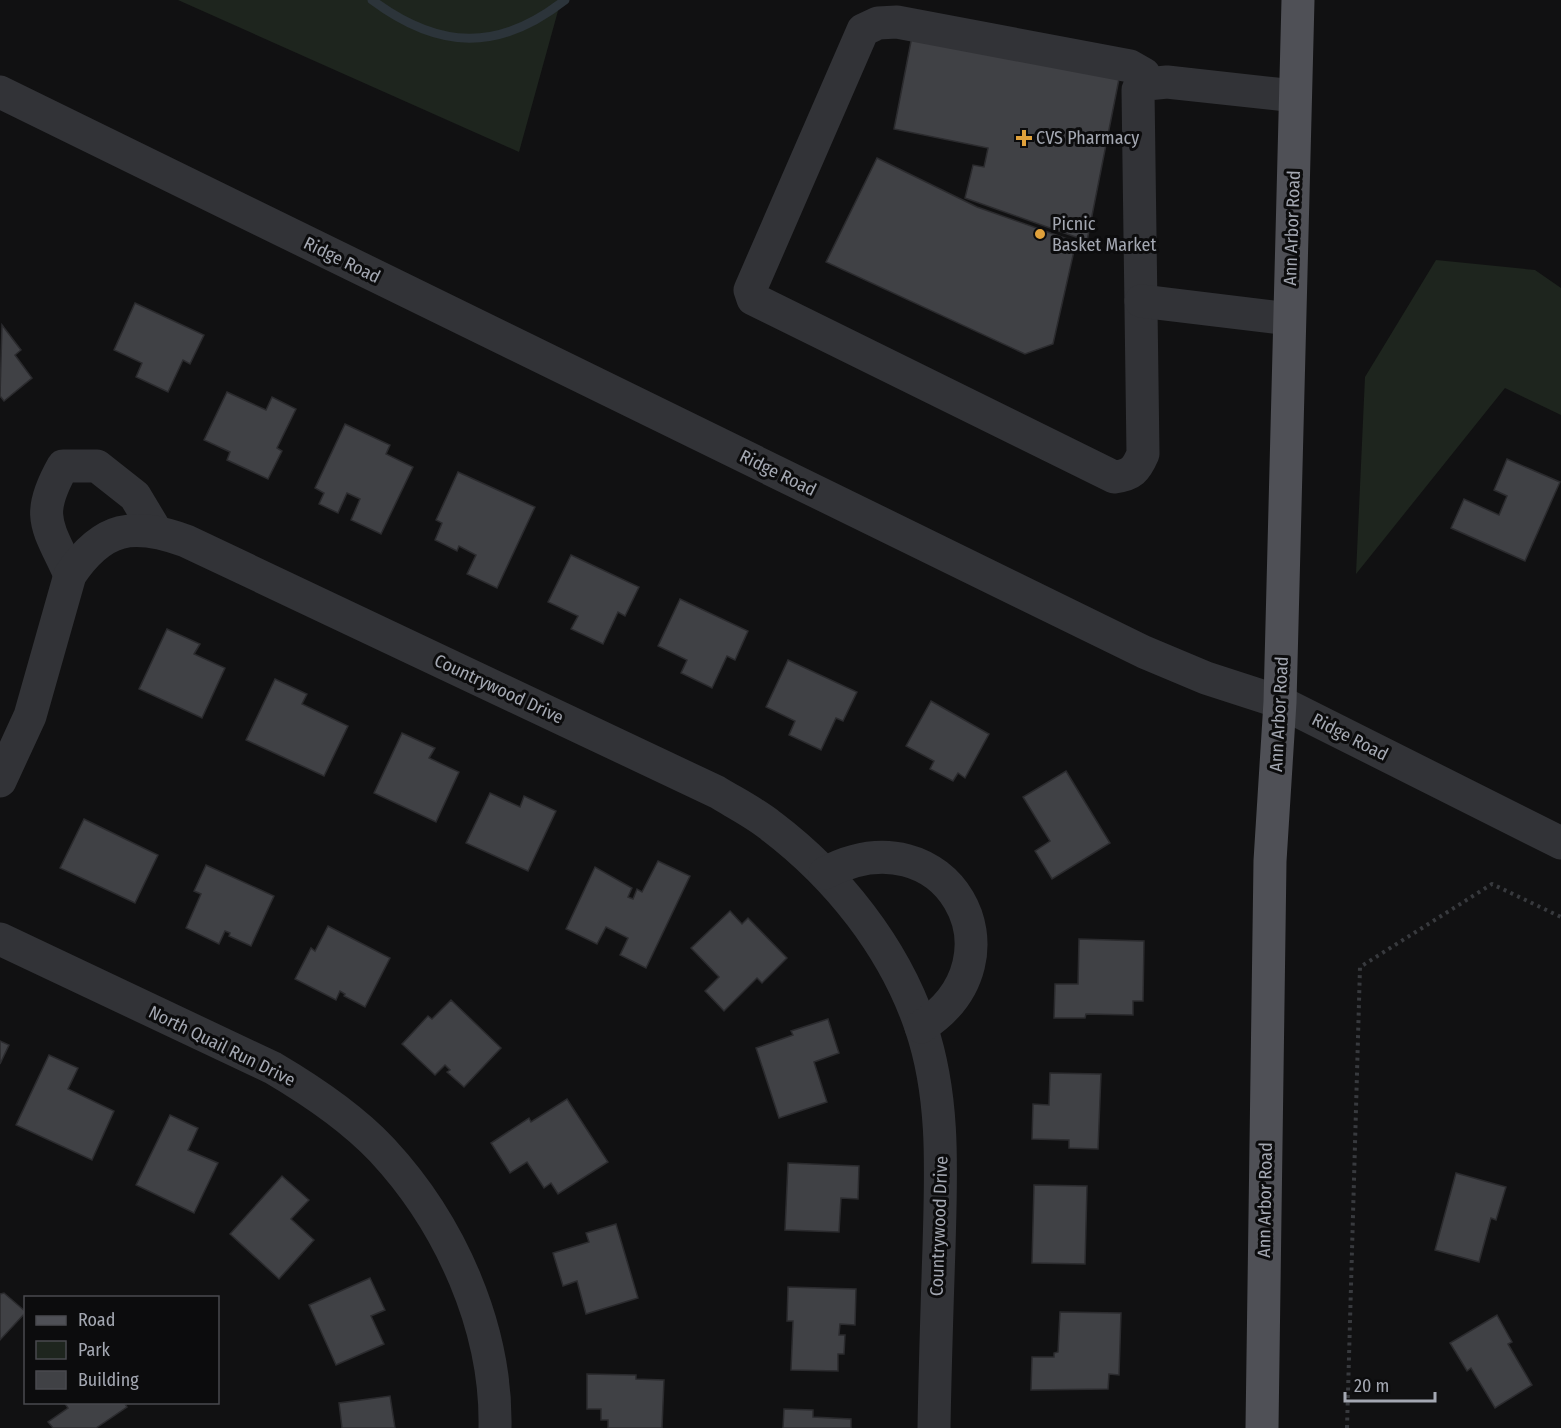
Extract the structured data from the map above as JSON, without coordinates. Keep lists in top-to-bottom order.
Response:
{
  "streets": {
    "main road": ["Ann Arbor Road"],
    "street": ["Ridge Road", "Countrywood Drive", "North Quail Run Drive"]
  },
  "crossings": [
    ["Ann Arbor Road", "Ridge Road"]
  ],
  "places": {
    "health": ["CVS Pharmacy"],
    "other": ["Picnic Basket Market"]
  },
  "legend": ["Road", "Park", "Building"],
  "scale_bar": "20 m"
}
